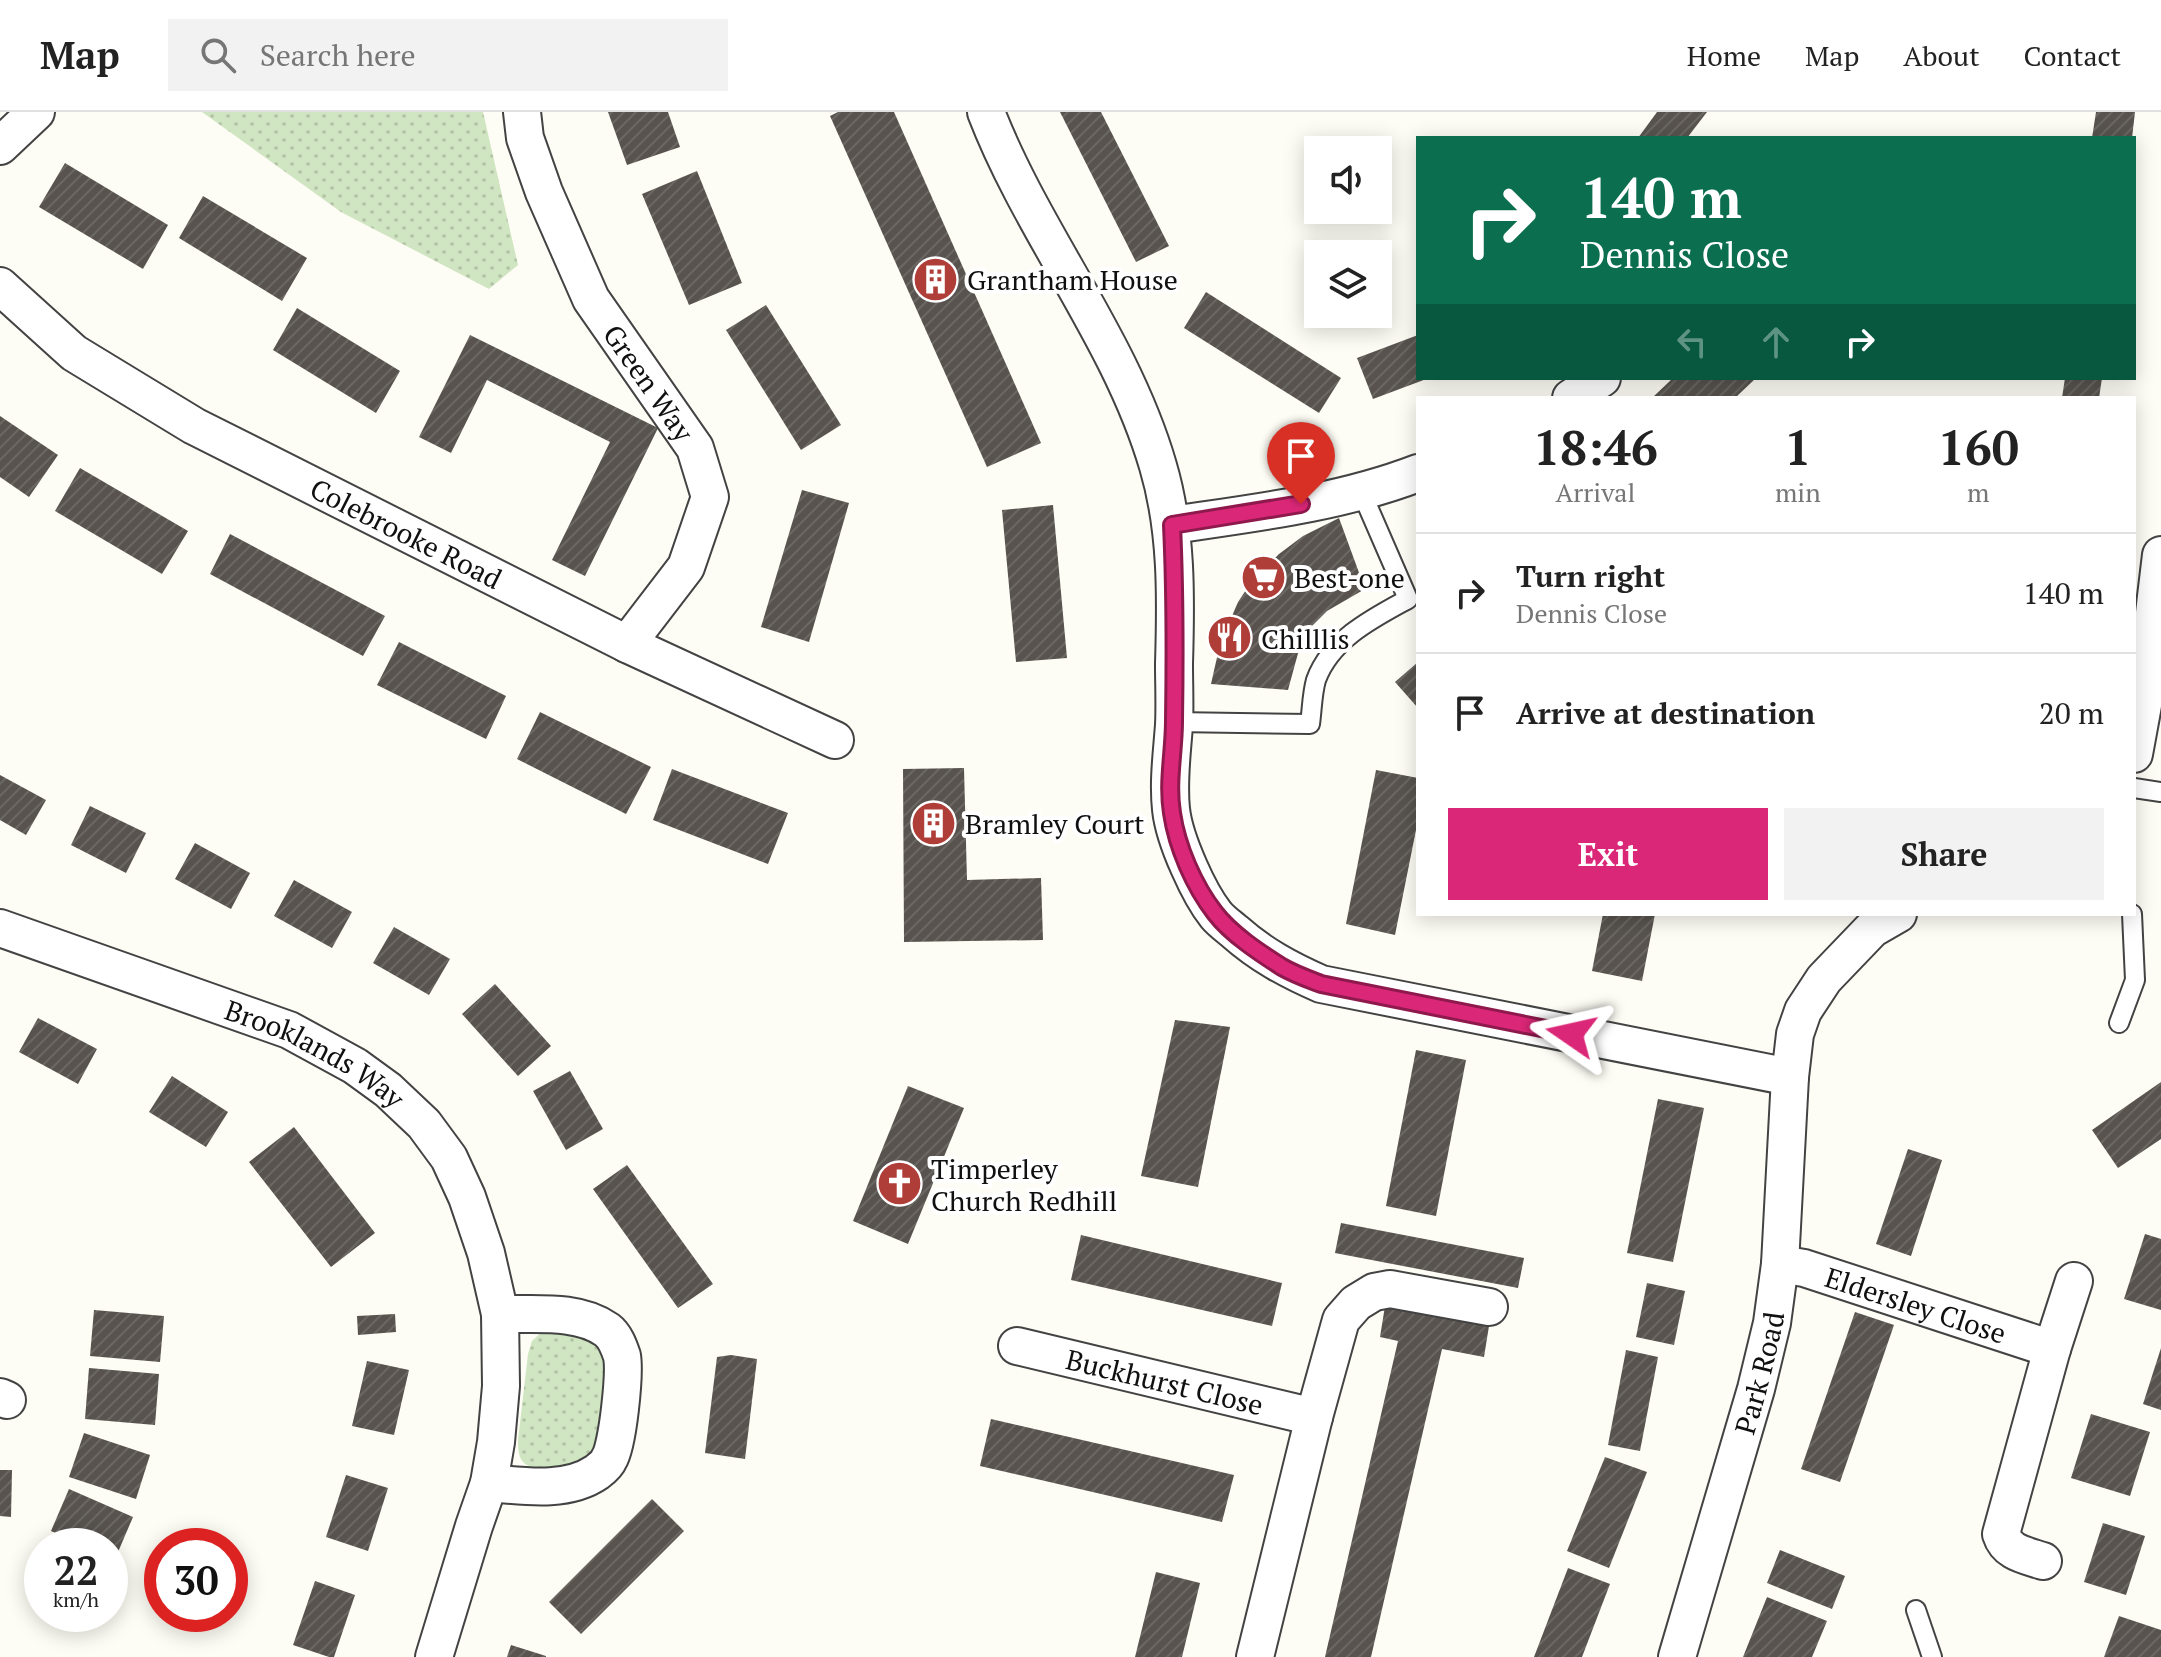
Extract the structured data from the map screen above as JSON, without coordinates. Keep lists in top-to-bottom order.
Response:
{
  "streets": {
    "street": [
      "Green Way",
      "Colebrooke Road",
      "Brooklands Way",
      "Eldersley Close",
      "Park Road",
      "Buckhurst Close"
    ]
  },
  "crossings": [
    ["Green Way", "Colebrooke Road"],
    ["Eldersley Close", "Park Road"]
  ],
  "places": {
    "building": ["Grantham House", "Bramley Court"],
    "supermarket": ["Best-one"],
    "restaurant": ["Chilllis"],
    "church": ["Timperley Church Redhill"]
  },
  "page": {
    "header": "Map",
    "search": "Search here",
    "nav": [
      "Home",
      "Map",
      "About",
      "Contact"
    ],
    "turn": ["140 m", "Dennis Close"],
    "eta": [
      "18:46",
      "Arrival",
      "1",
      "min",
      "160",
      "m"
    ],
    "list": [
      {
        "name": "Turn right",
        "note": "Dennis Close",
        "value": "140 m"
      },
      {
        "name": "Arrive at destination",
        "value": "20 m"
      }
    ],
    "buttons": ["Exit", "Share"],
    "speed": "22 km/h",
    "limit": "30"
  }
}
